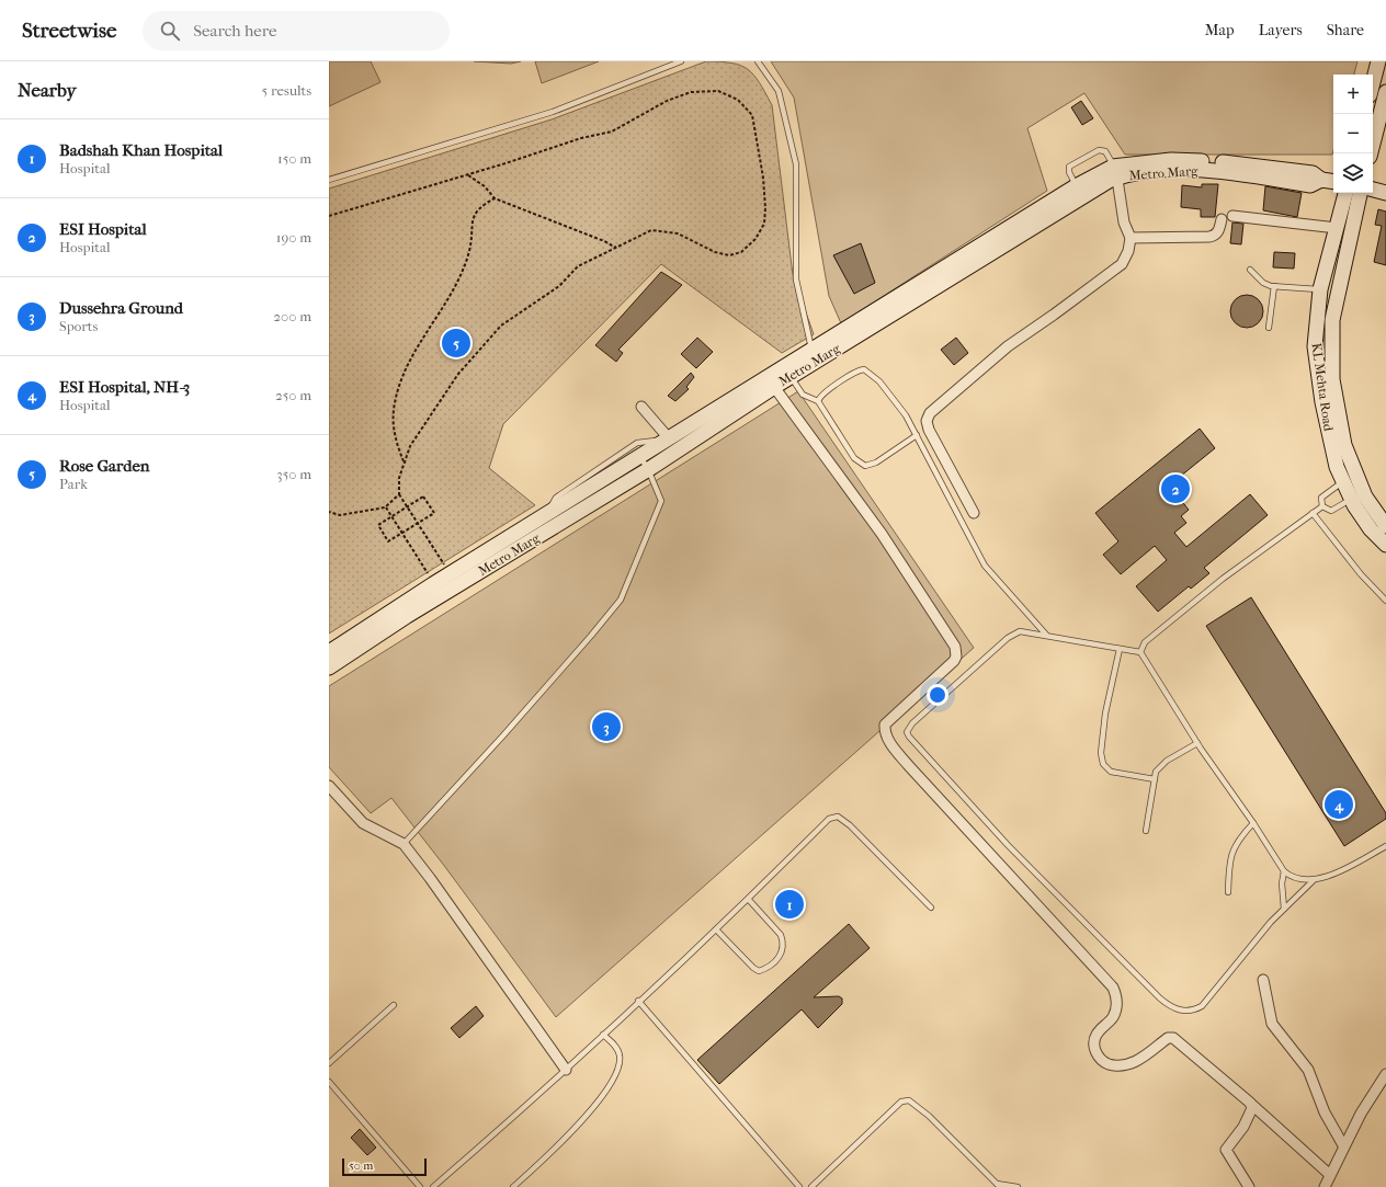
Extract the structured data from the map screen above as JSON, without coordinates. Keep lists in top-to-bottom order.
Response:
{
  "streets": {
    "street": ["Metro Marg", "KL Mehta Road"]
  },
  "scale_bar": "50 m",
  "page": {
    "header": "Streetwise",
    "search": "Search here",
    "nav": ["Map", "Layers", "Share"],
    "heading": ["Nearby", "5 results"],
    "map_buttons": ["+", "−"],
    "list": [
      {
        "mark": "1",
        "name": "Badshah Khan Hospital",
        "note": "Hospital",
        "value": "150 m"
      },
      {
        "mark": "2",
        "name": "ESI Hospital",
        "note": "Hospital",
        "value": "190 m"
      },
      {
        "mark": "3",
        "name": "Dussehra Ground",
        "note": "Sports",
        "value": "200 m"
      },
      {
        "mark": "4",
        "name": "ESI Hospital, NH-3",
        "note": "Hospital",
        "value": "250 m"
      },
      {
        "mark": "5",
        "name": "Rose Garden",
        "note": "Park",
        "value": "350 m"
      }
    ],
    "pins": [
      "5",
      "2",
      "3",
      "4",
      "1"
    ],
    "scale": "50 m"
  }
}
